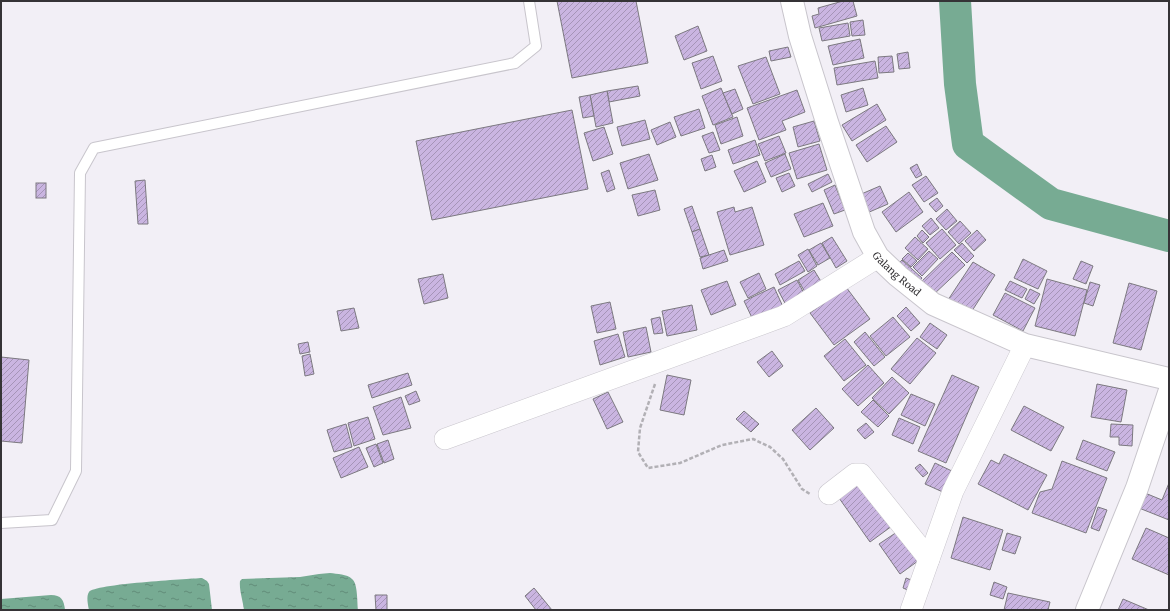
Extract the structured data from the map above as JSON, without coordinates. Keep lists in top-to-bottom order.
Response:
{
  "streets": {
    "street": ["Galang Road"]
  }
}
